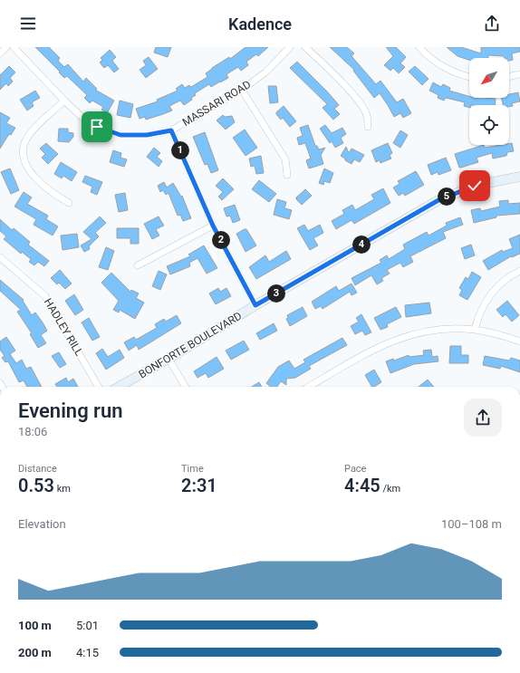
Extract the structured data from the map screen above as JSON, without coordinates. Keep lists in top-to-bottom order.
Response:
{
  "streets": {
    "main road": ["BONFORTE BOULEVARD"],
    "street": ["MASSARI ROAD", "HADLEY RILL"]
  },
  "north": "bottom left",
  "page": {
    "header": "Kadence",
    "pins": [
      "1",
      "5",
      "2",
      "4",
      "3"
    ],
    "heading": ["Evening run", "18:06"],
    "stats": [
      ["Distance", "0.53 km"],
      ["Time", "2:31"],
      ["Pace", "4:45 /km"]
    ],
    "chart": ["Elevation", "100–108 m"],
    "list": [
      {
        "name": "100 m",
        "note": "5:01"
      },
      {
        "name": "200 m",
        "note": "4:15"
      }
    ]
  }
}
